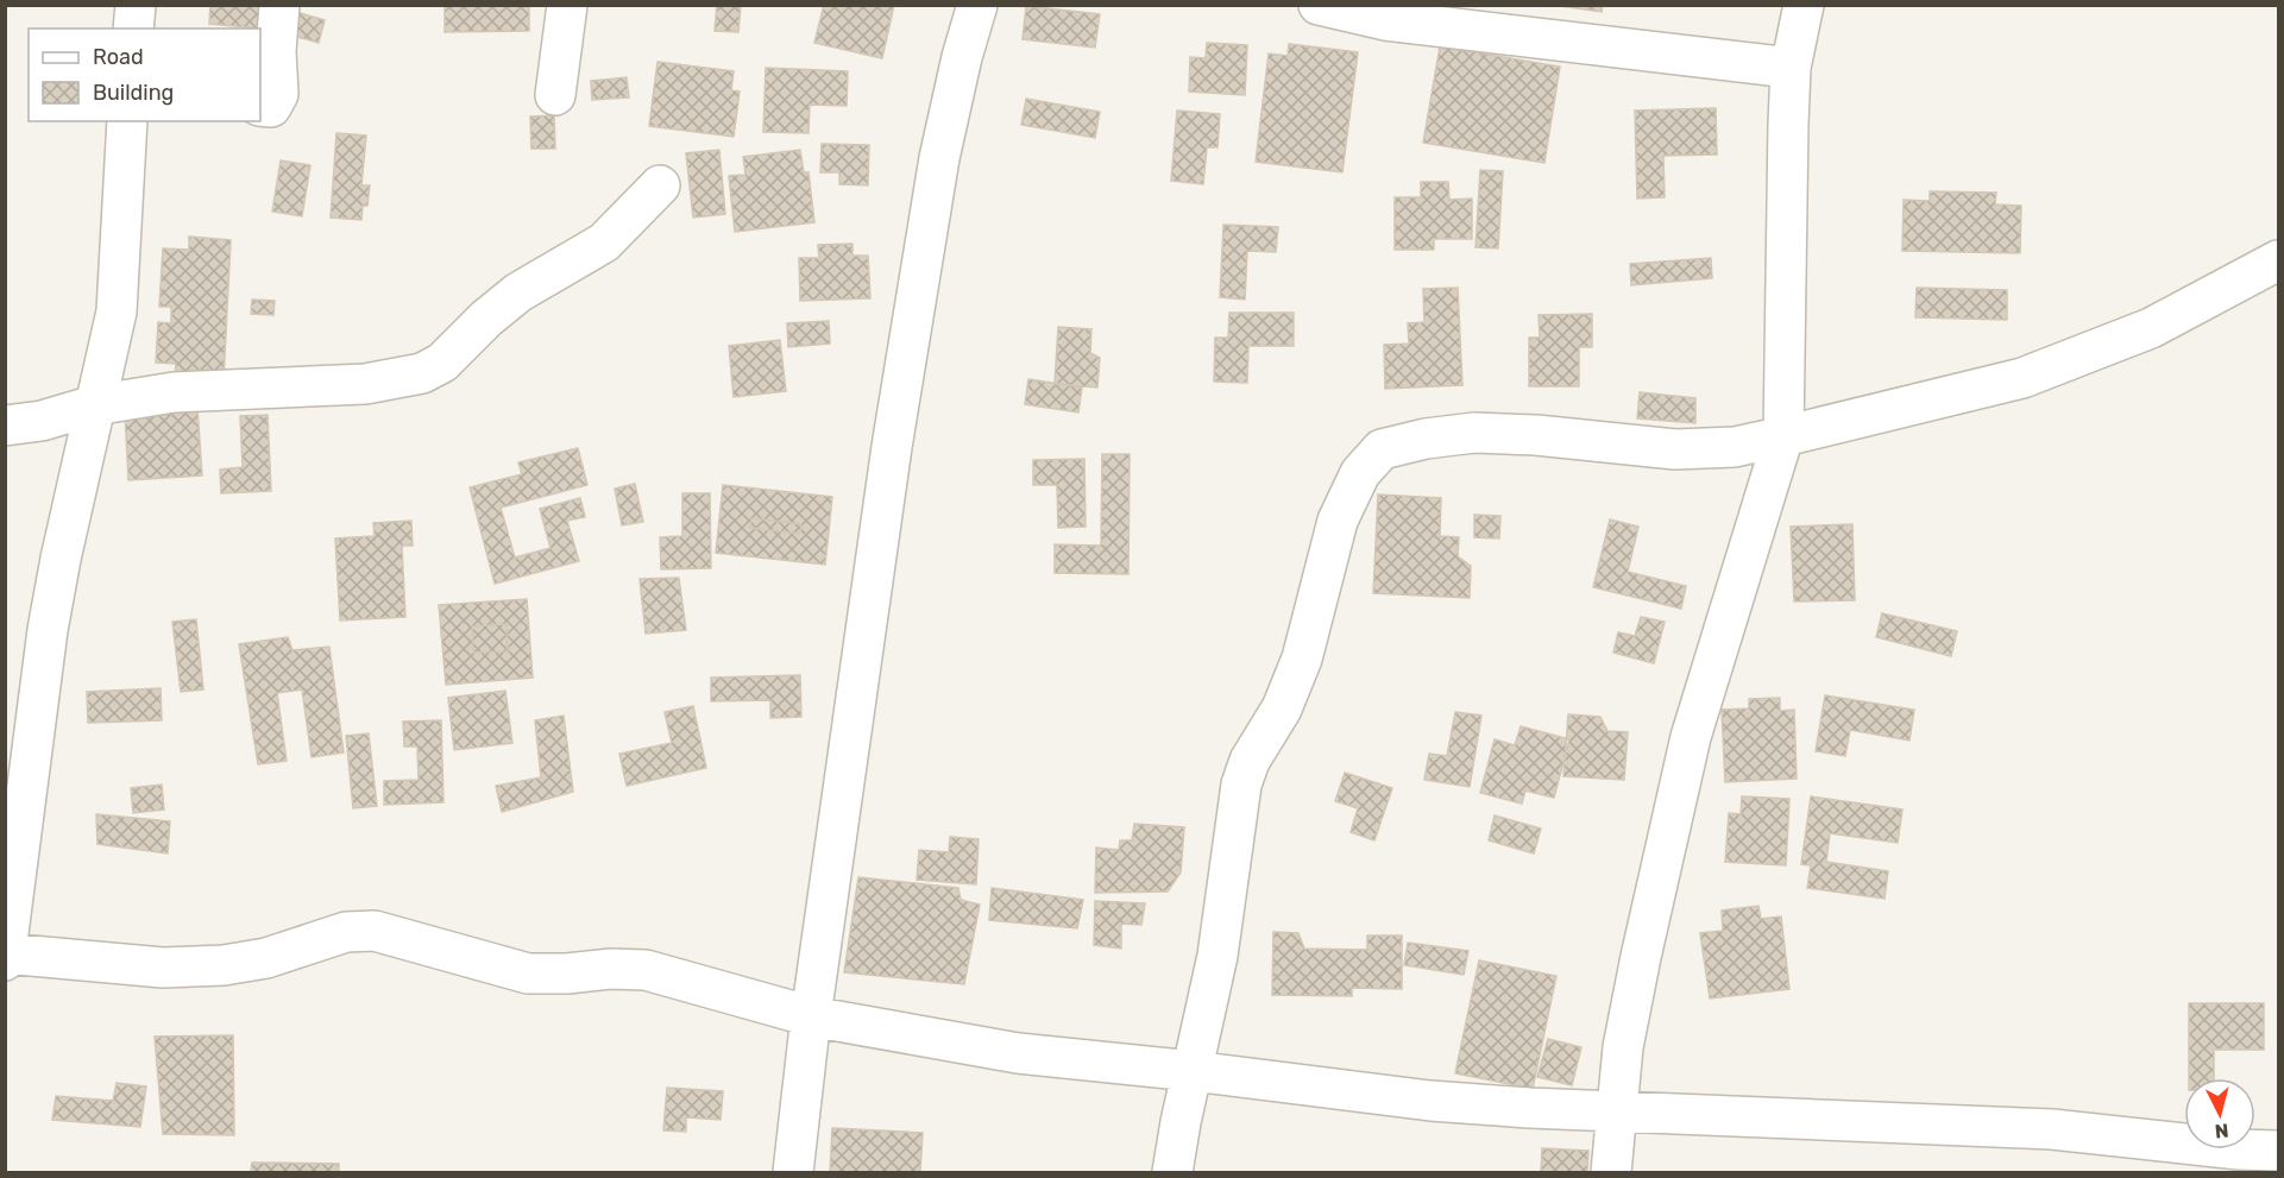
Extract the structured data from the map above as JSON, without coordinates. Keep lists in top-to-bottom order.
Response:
{
  "legend": ["Road", "Building"],
  "north": "bottom"
}
